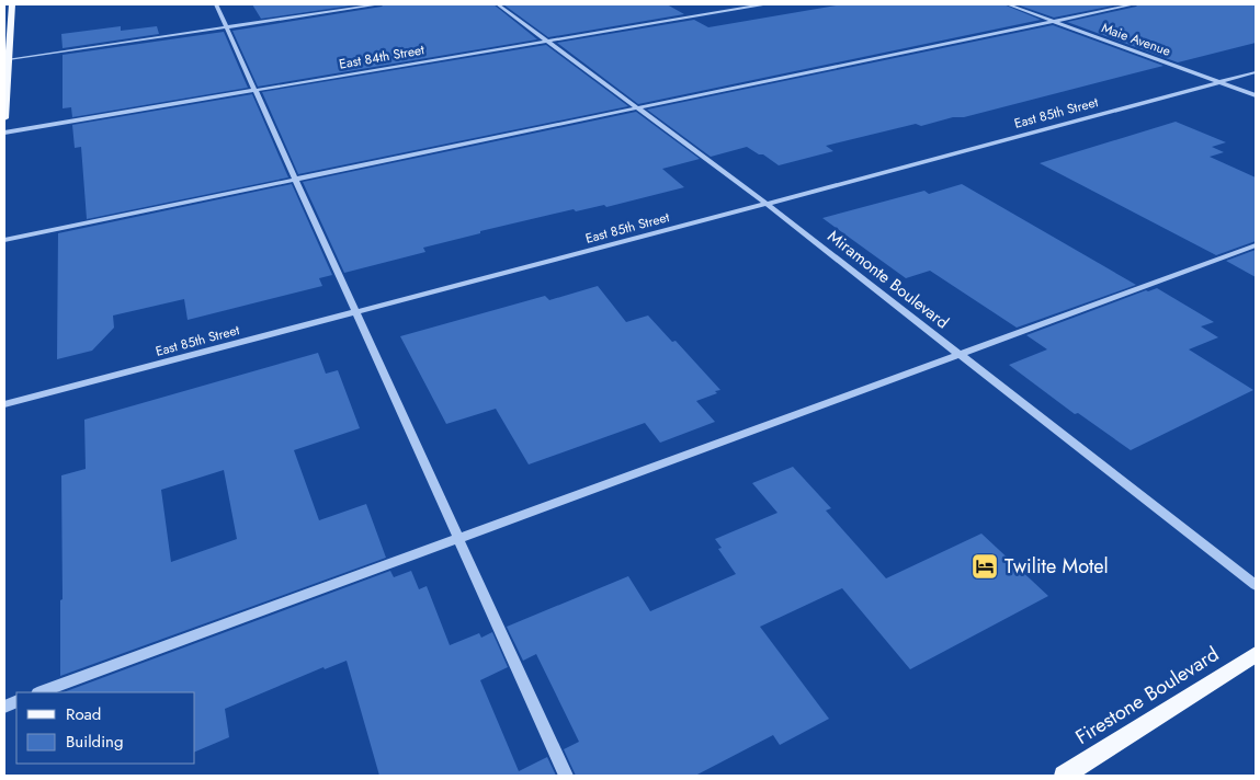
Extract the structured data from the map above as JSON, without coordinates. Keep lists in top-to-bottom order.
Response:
{
  "streets": {
    "main road": ["Firestone Boulevard"],
    "street": [
      "Maie Avenue",
      "East 84th Street",
      "East 85th Street",
      "Miramonte Boulevard"
    ]
  },
  "crossings": [
    ["Maie Avenue", "East 85th Street"],
    ["East 84th Street", "Miramonte Boulevard"],
    ["East 85th Street", "Miramonte Boulevard"]
  ],
  "places": {
    "hotel": ["Twilite Motel"]
  },
  "legend": ["Road", "Building"]
}
